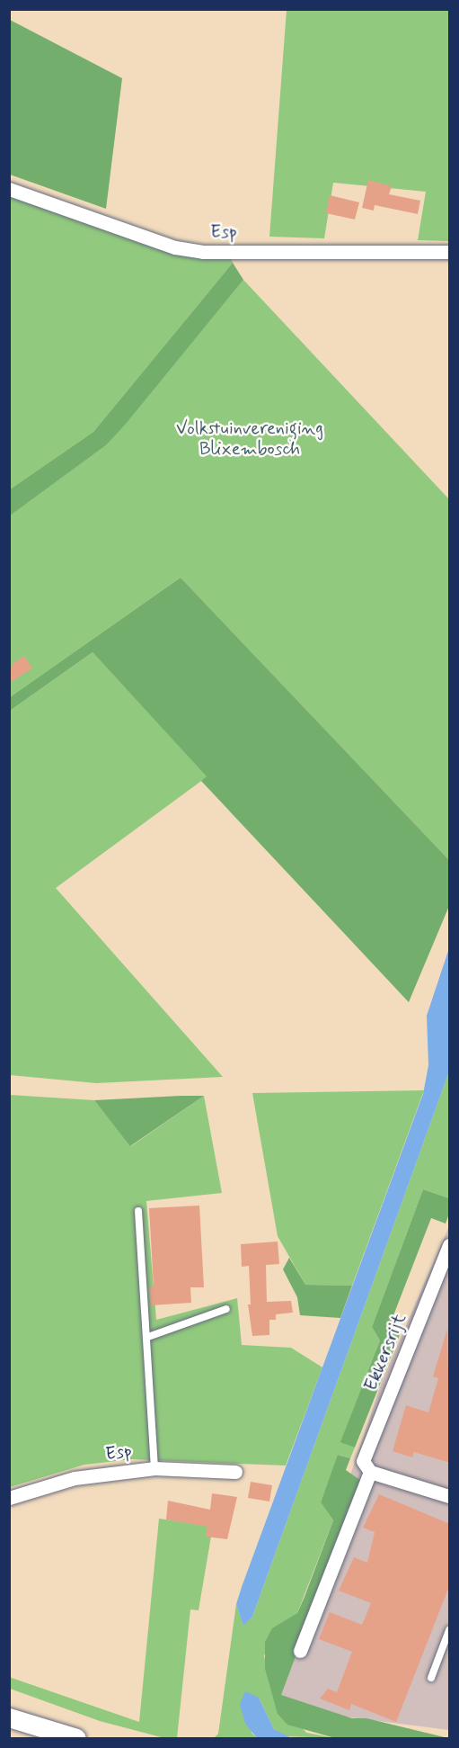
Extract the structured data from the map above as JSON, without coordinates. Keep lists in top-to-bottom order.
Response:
{
  "streets": {
    "street": ["Esp", "Ekkersrijt"]
  },
  "parks": ["Volkstuinvereniging Blixembosch"]
}
